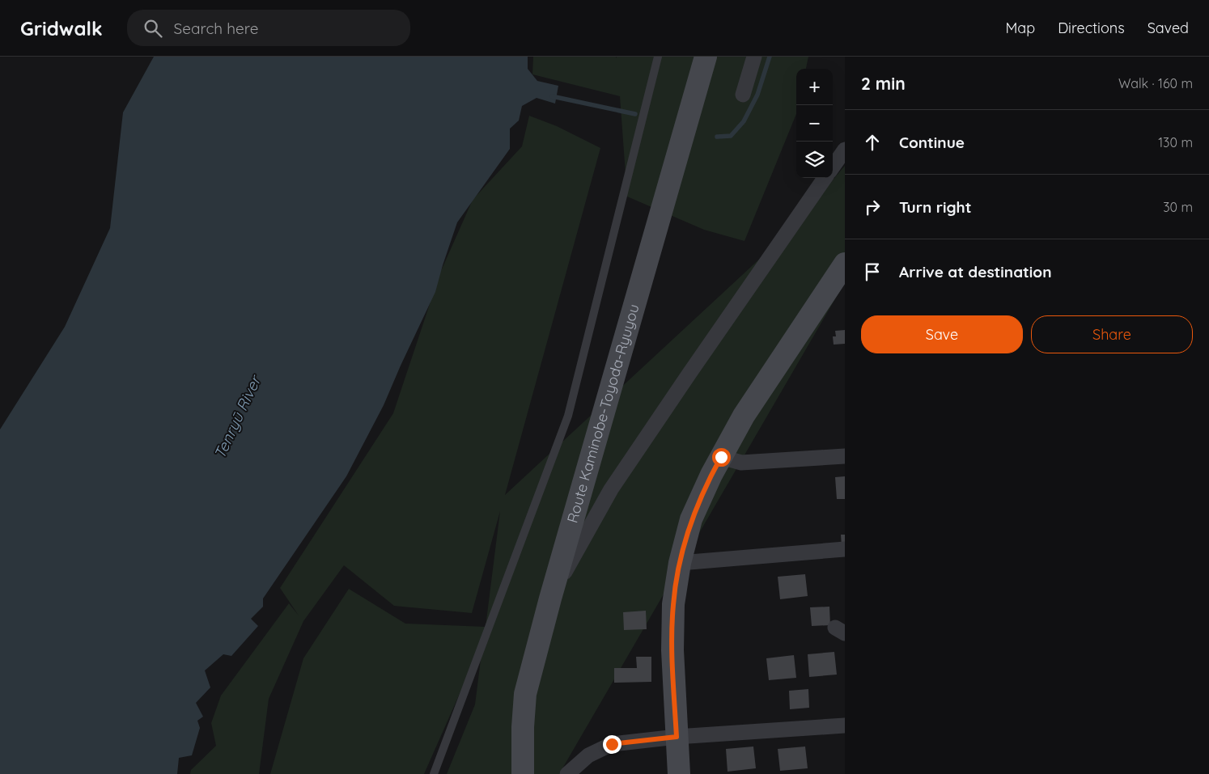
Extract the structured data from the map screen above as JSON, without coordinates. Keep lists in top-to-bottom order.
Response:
{
  "streets": {
    "main road": ["Route Kaminobe-Toyoda-Ryuyou"]
  },
  "water": ["Tenryū River"],
  "page": {
    "header": "Gridwalk",
    "search": "Search here",
    "nav": ["Map", "Directions", "Saved"],
    "heading": ["2 min", "Walk · 160 m"],
    "map_buttons": ["+", "−"],
    "list": [
      ["Continue", "130 m"],
      ["Turn right", "30 m"],
      "Arrive at destination"
    ],
    "buttons": ["Save", "Share"]
  }
}
